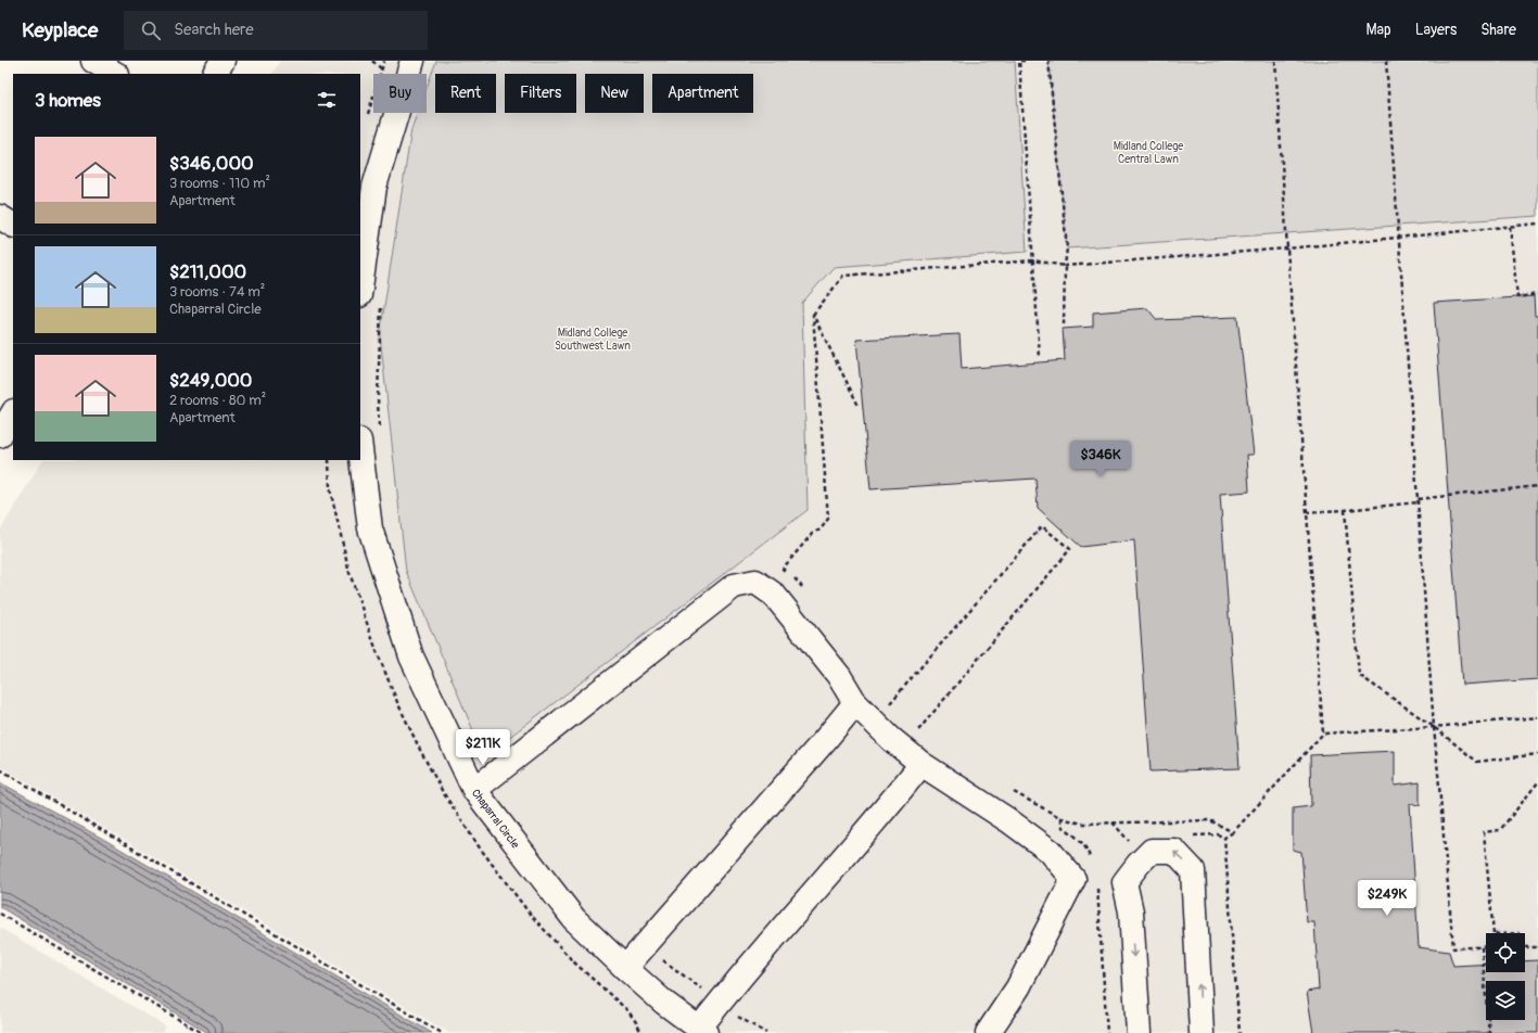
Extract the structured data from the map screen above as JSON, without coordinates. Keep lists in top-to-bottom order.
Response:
{
  "streets": {
    "street": ["Chaparral Circle"]
  },
  "parks": ["Midland College Central Lawn", "Midland College Southwest Lawn"],
  "page": {
    "header": "Keyplace",
    "search": "Search here",
    "nav": ["Map", "Layers", "Share"],
    "chip": [
      "Buy",
      "Rent",
      "Filters",
      "New",
      "Apartment"
    ],
    "heading": "3 homes",
    "list": [
      {
        "name": "$346,000",
        "note": "3 rooms · 110 m² · Apartment"
      },
      {
        "name": "$211,000",
        "note": "3 rooms · 74 m² · Chaparral Circle"
      },
      {
        "name": "$249,000",
        "note": "2 rooms · 80 m² · Apartment"
      }
    ],
    "price": ["$346K", "$211K", "$249K"]
  }
}
